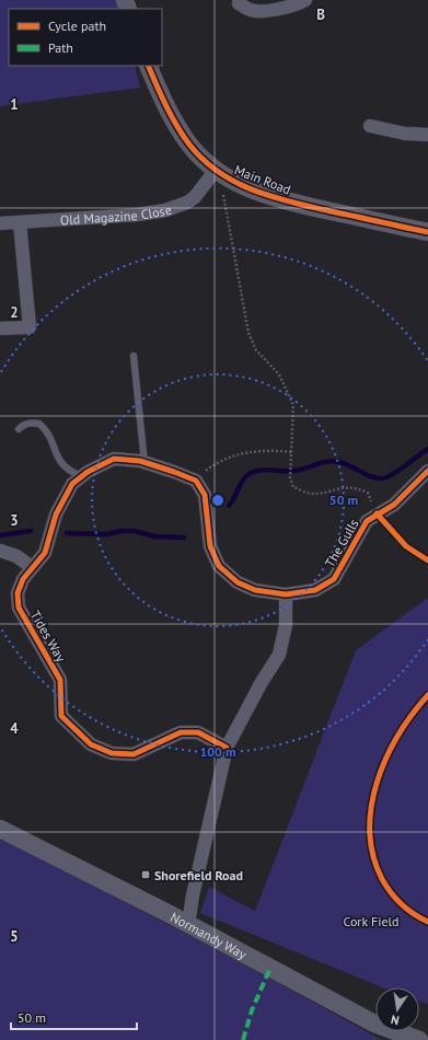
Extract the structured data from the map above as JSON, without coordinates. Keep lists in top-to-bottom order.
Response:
{
  "streets": {
    "street": [
      "Main Road",
      "Old Magazine Close",
      "The Gulls",
      "Tides Way",
      "Normandy Way"
    ]
  },
  "crossings": [
    ["Main Road", "Old Magazine Close"]
  ],
  "parks": ["Cork Field"],
  "places": {
    "transit": ["Shorefield Road"]
  },
  "legend": ["Cycle path", "Path"],
  "scale_bar": "50 m",
  "north": "bottom",
  "grid": {
    "columns": ["B"],
    "rows": [
      "1",
      "2",
      "3",
      "4",
      "5"
    ]
  },
  "rings": ["50 m", "100 m"]
}
